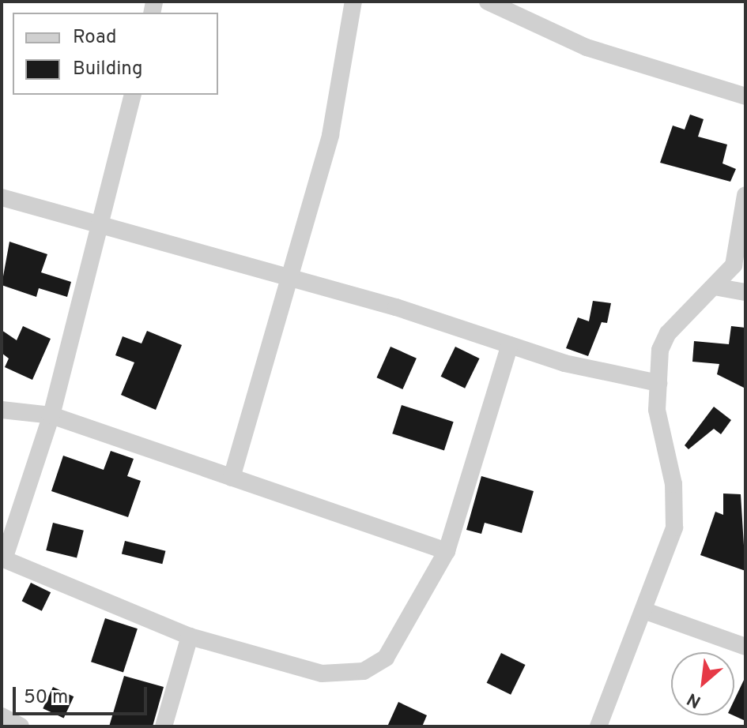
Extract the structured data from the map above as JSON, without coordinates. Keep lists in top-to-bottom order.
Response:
{
  "legend": ["Road", "Building"],
  "scale_bar": "50 m",
  "north": "bottom left"
}
